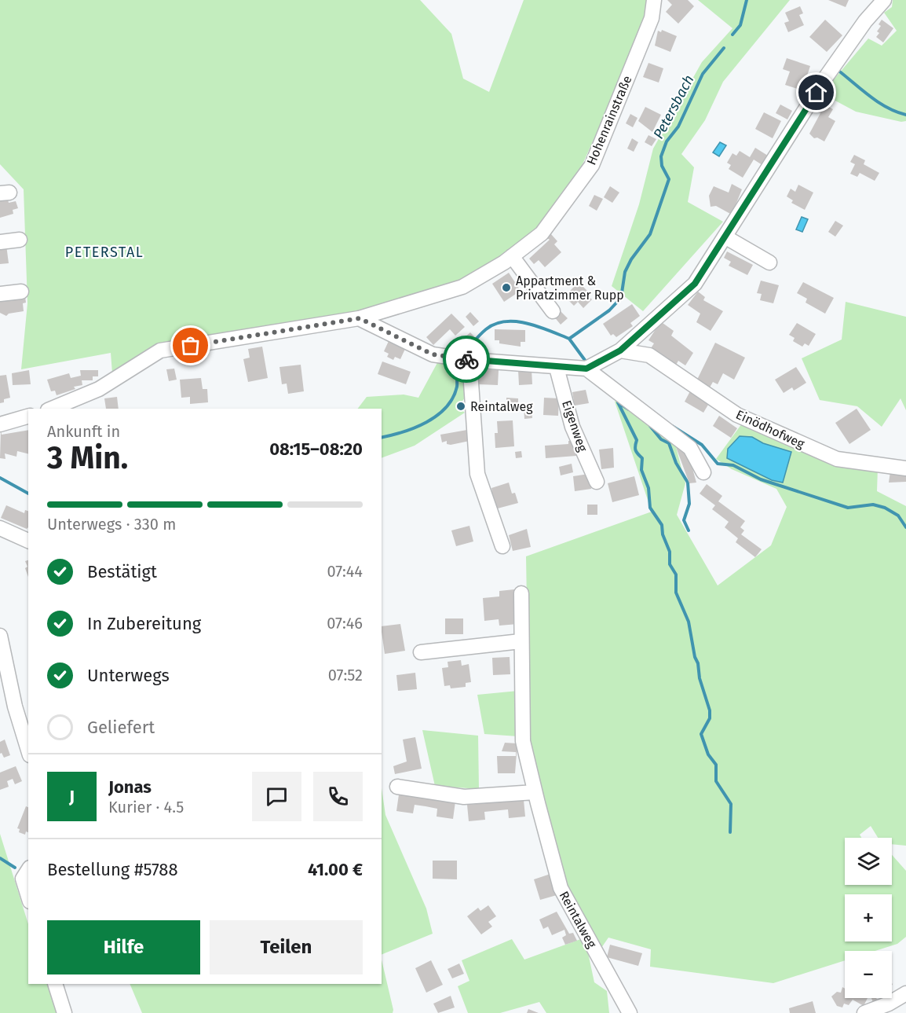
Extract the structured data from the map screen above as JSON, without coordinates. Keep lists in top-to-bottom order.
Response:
{
  "streets": {
    "street": [
      "Hohenrainstraße",
      "Eigenweg",
      "Einödhofweg",
      "Reintalweg"
    ]
  },
  "districts": ["PETERSTAL"],
  "water": ["Petersbach"],
  "places": ["Appartment & Privatzimmer Rupp", "Reintalweg"],
  "page": {
    "heading": ["3 Min.", "Ankunft in", "08:15–08:20"],
    "panel": [
      "Jonas",
      "Kurier · 4.5",
      "Bestellung #5788",
      "41.00 €"
    ],
    "bar": "Unterwegs · 330 m",
    "list": [
      ["Bestätigt", "07:44"],
      ["In Zubereitung", "07:46"],
      ["Unterwegs", "07:52"],
      "Geliefert"
    ],
    "round": "J",
    "map_buttons": ["+", "−"],
    "buttons": ["Hilfe", "Teilen"]
  }
}
